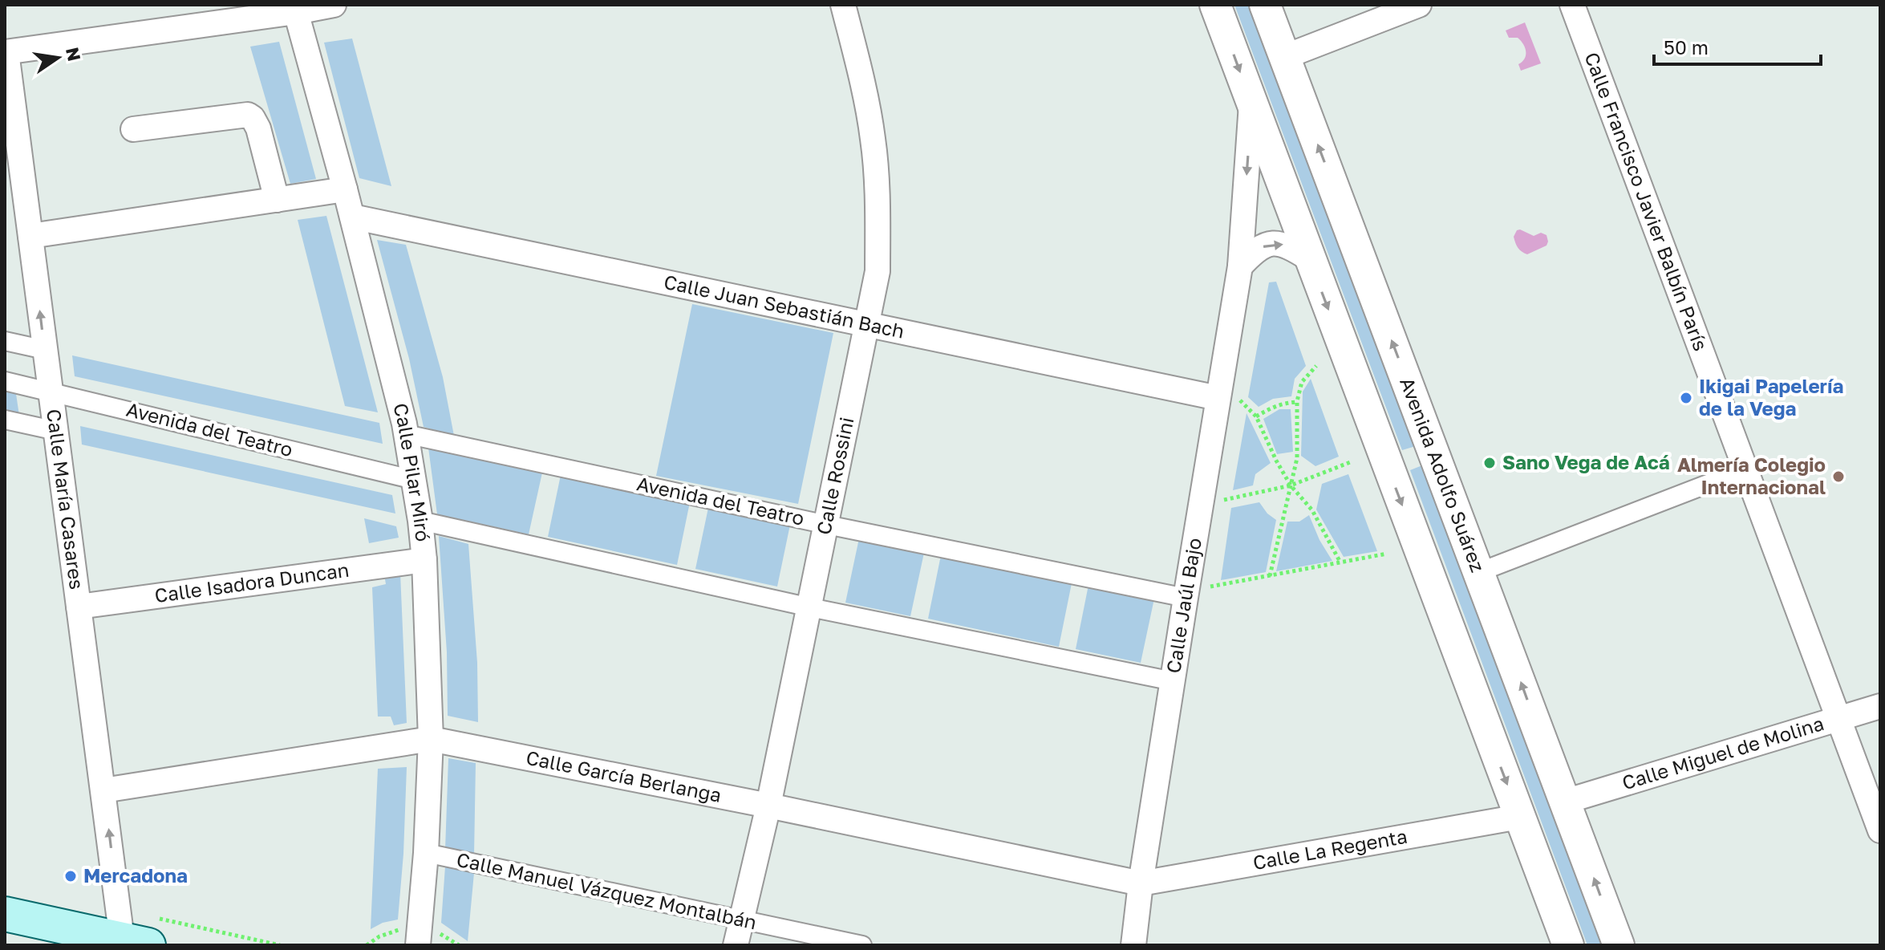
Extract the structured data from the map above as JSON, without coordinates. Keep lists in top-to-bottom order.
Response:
{
  "streets": {
    "street": [
      "Calle Francisco Javier Balbín París",
      "Calle Juan Sebastián Bach",
      "Avenida del Teatro",
      "Calle Pilar Miró",
      "Avenida Adolfo Suárez",
      "Calle Rossini",
      "Calle María Casares",
      "Calle Isadora Duncan",
      "Calle Jaúl Bajo",
      "Calle Miguel de Molina",
      "Calle García Berlanga",
      "Calle La Regenta",
      "Calle Manuel Vázquez Montalbán"
    ]
  },
  "crossings": [
    ["Calle Francisco Javier Balbín París", "Calle Miguel de Molina"],
    ["Calle Juan Sebastián Bach", "Calle Pilar Miró"],
    ["Calle Juan Sebastián Bach", "Calle Rossini"],
    ["Calle Juan Sebastián Bach", "Calle Jaúl Bajo"],
    ["Avenida del Teatro", "Calle Pilar Miró"],
    ["Avenida del Teatro", "Calle Rossini"],
    ["Avenida del Teatro", "Calle María Casares"],
    ["Avenida del Teatro", "Calle Jaúl Bajo"],
    ["Calle Pilar Miró", "Calle Isadora Duncan"],
    ["Calle Pilar Miró", "Calle García Berlanga"],
    ["Calle Pilar Miró", "Calle Manuel Vázquez Montalbán"],
    ["Avenida Adolfo Suárez", "Calle Miguel de Molina"],
    ["Calle Rossini", "Calle García Berlanga"],
    ["Calle Rossini", "Calle Manuel Vázquez Montalbán"],
    ["Calle María Casares", "Calle Isadora Duncan"],
    ["Calle María Casares", "Calle García Berlanga"],
    ["Calle Jaúl Bajo", "Calle García Berlanga"],
    ["Calle Jaúl Bajo", "Calle La Regenta"],
    ["Calle García Berlanga", "Calle La Regenta"]
  ],
  "places": [
    "Ikigai Papelería de la Vega",
    "Sano Vega de Acá",
    "Almería Colegio Internacional",
    "Mercadona"
  ],
  "scale_bar": "50 m",
  "north": "right"
}
